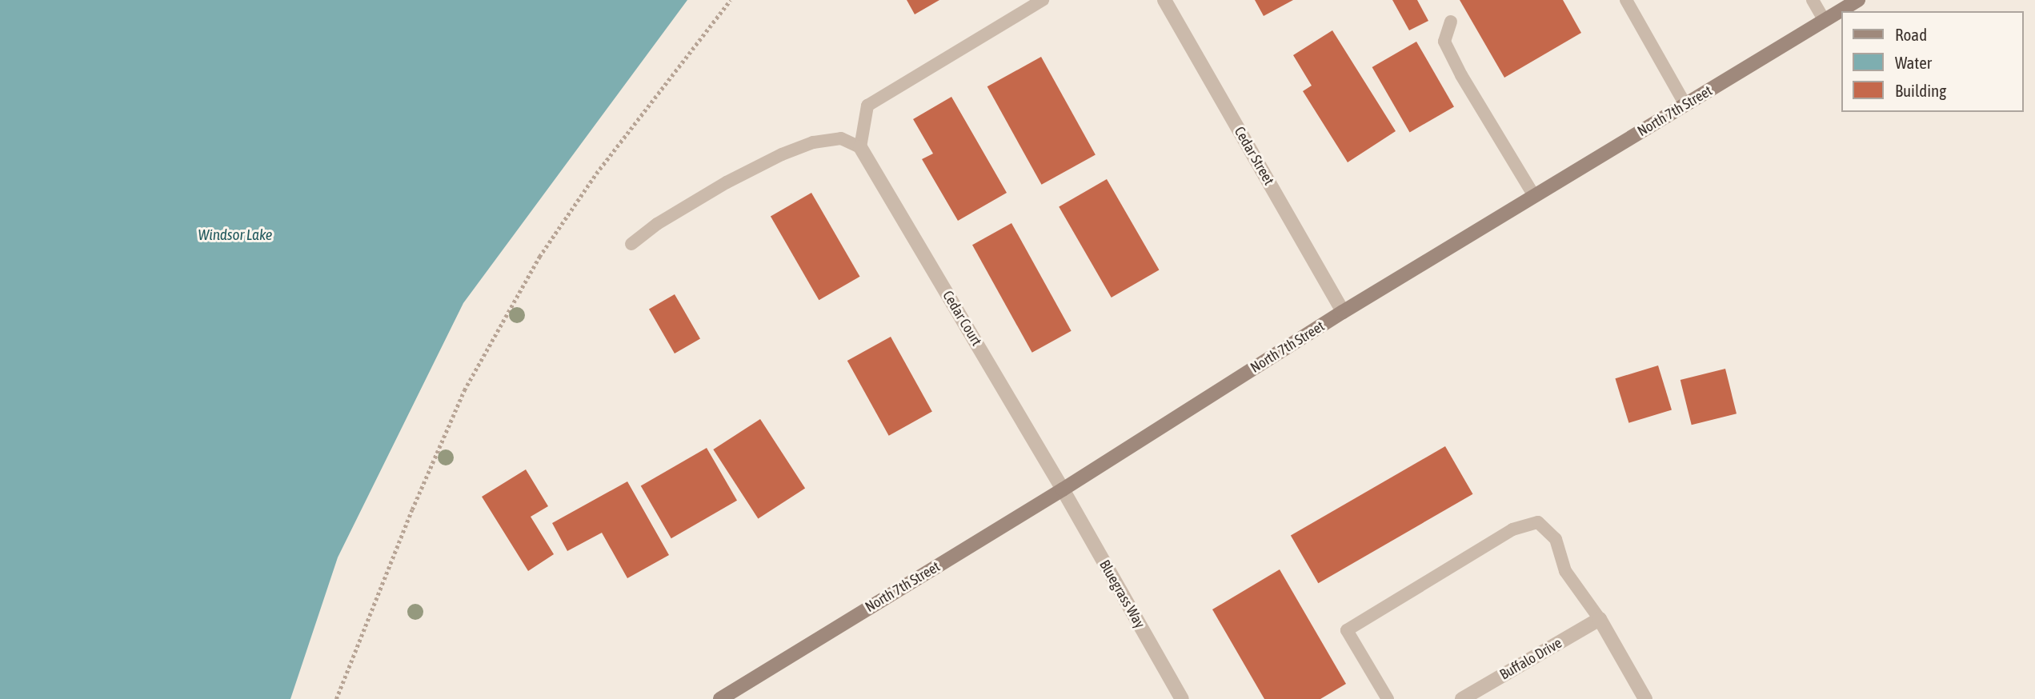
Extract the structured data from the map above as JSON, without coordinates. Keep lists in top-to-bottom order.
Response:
{
  "streets": {
    "main road": ["North 7th Street"],
    "street": [
      "Cedar Street",
      "Cedar Court",
      "Bluegrass Way",
      "Buffalo Drive"
    ]
  },
  "crossings": [
    ["North 7th Street", "Cedar Street"],
    ["North 7th Street", "Cedar Court"],
    ["North 7th Street", "Bluegrass Way"],
    ["Cedar Court", "Bluegrass Way"]
  ],
  "water": ["Windsor Lake"],
  "legend": ["Road", "Water", "Building"]
}
